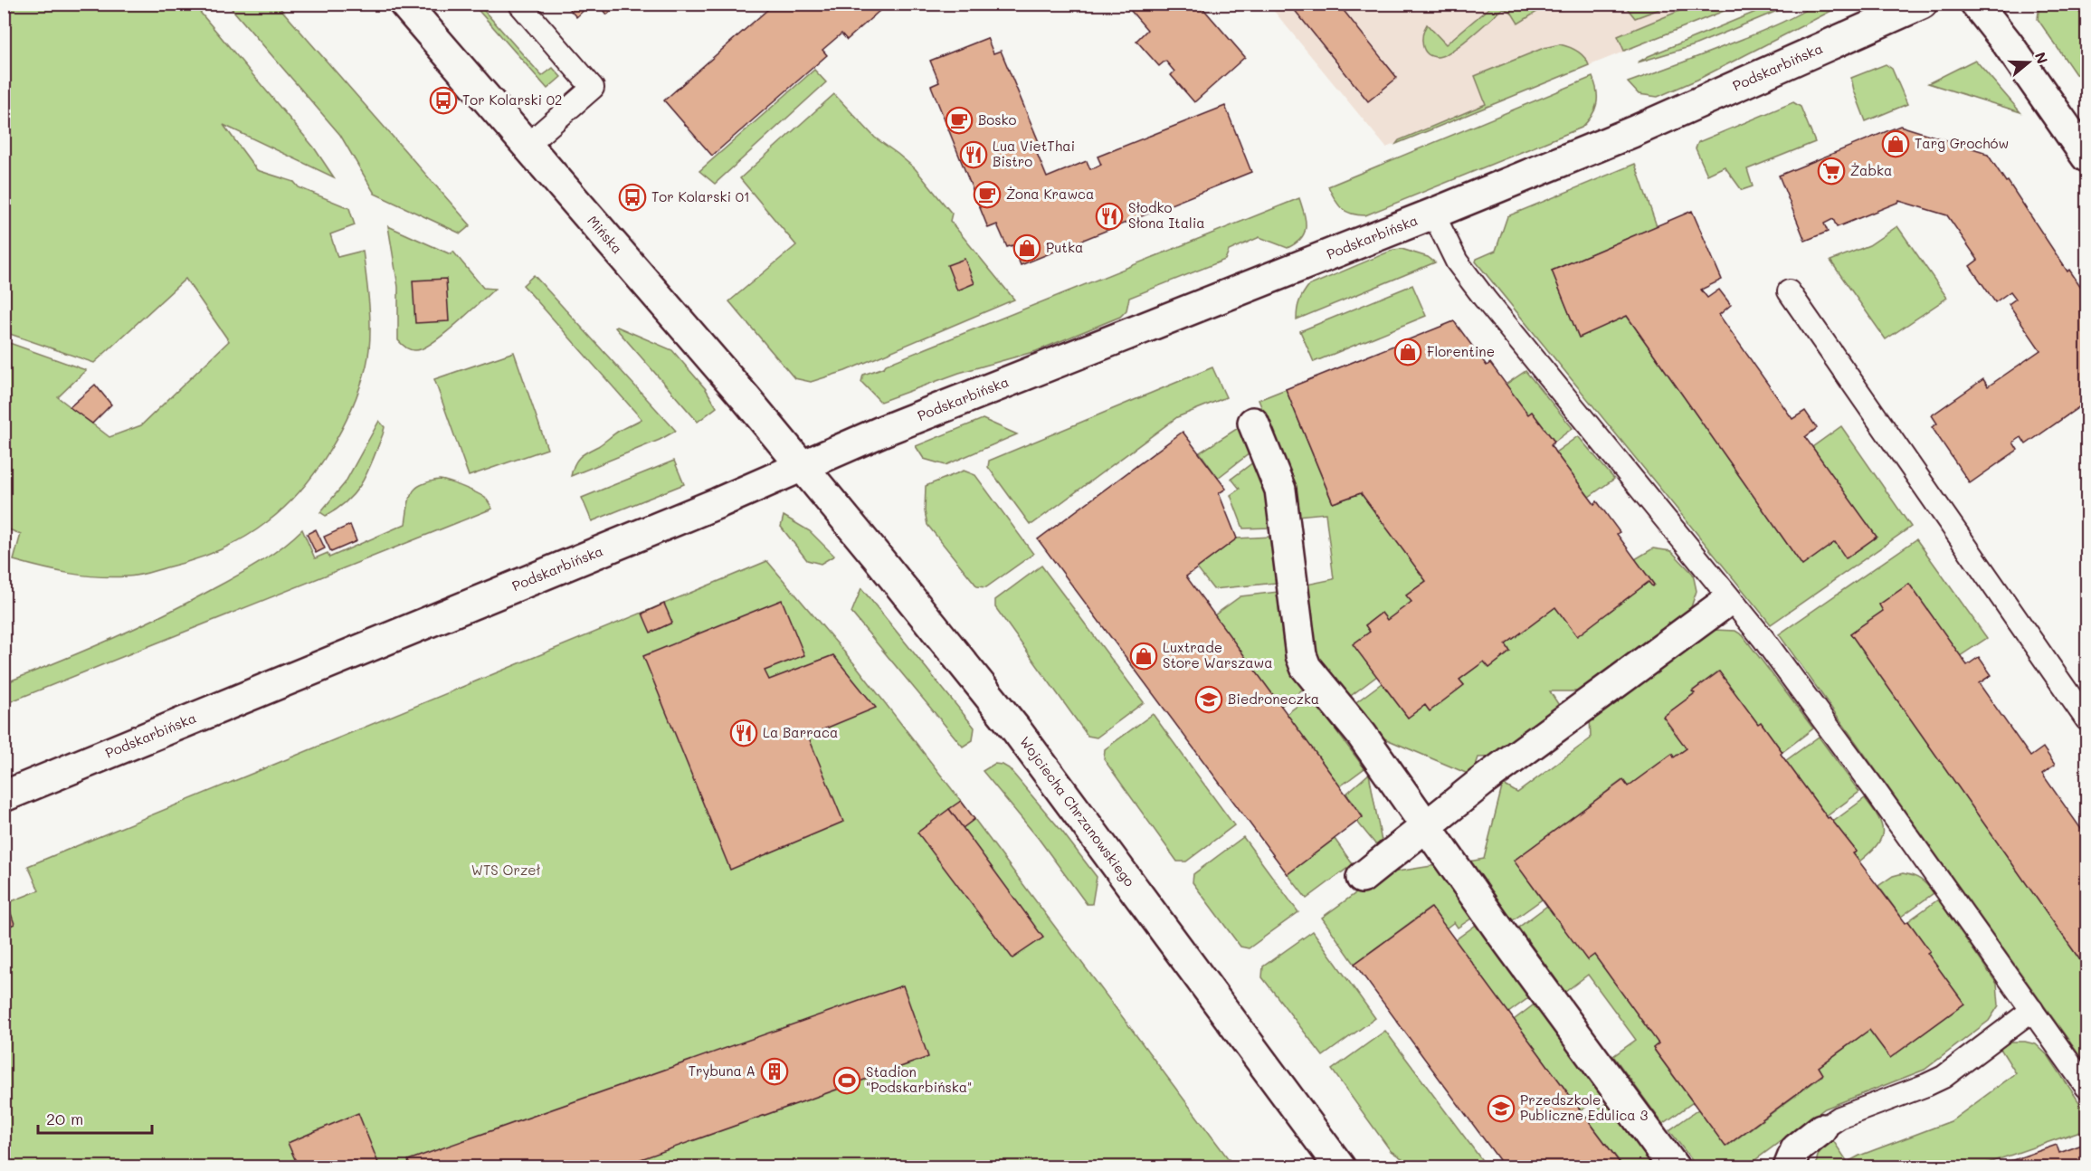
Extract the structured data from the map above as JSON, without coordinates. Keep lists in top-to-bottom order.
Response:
{
  "streets": {
    "street": ["Podskarbińska", "Mińska", "Wojciecha Chrzanowskiego"]
  },
  "crossings": [
    ["Podskarbińska", "Mińska"],
    ["Podskarbińska", "Wojciecha Chrzanowskiego"],
    ["Mińska", "Wojciecha Chrzanowskiego"]
  ],
  "parks": ["WTS Orzeł"],
  "places": {
    "bus stop": ["Tor Kolarski 02", "Tor Kolarski 01"],
    "cafe": ["Bosko", "Żona Krawca"],
    "shop": [
      "Targ Grochów",
      "Putka",
      "Florentine",
      "Luxtrade Store Warszawa"
    ],
    "restaurant": ["Lua VietThai Bistro", "Słodko Słona Italia", "La Barraca"],
    "supermarket": ["Żabka"],
    "school or university": ["Biedroneczka", "Przedszkole Publiczne Edulica 3"],
    "building": ["Trybuna A"],
    "sports": ["Stadion \"Podskarbińska\""]
  },
  "scale_bar": "20 m",
  "north": "right"
}
